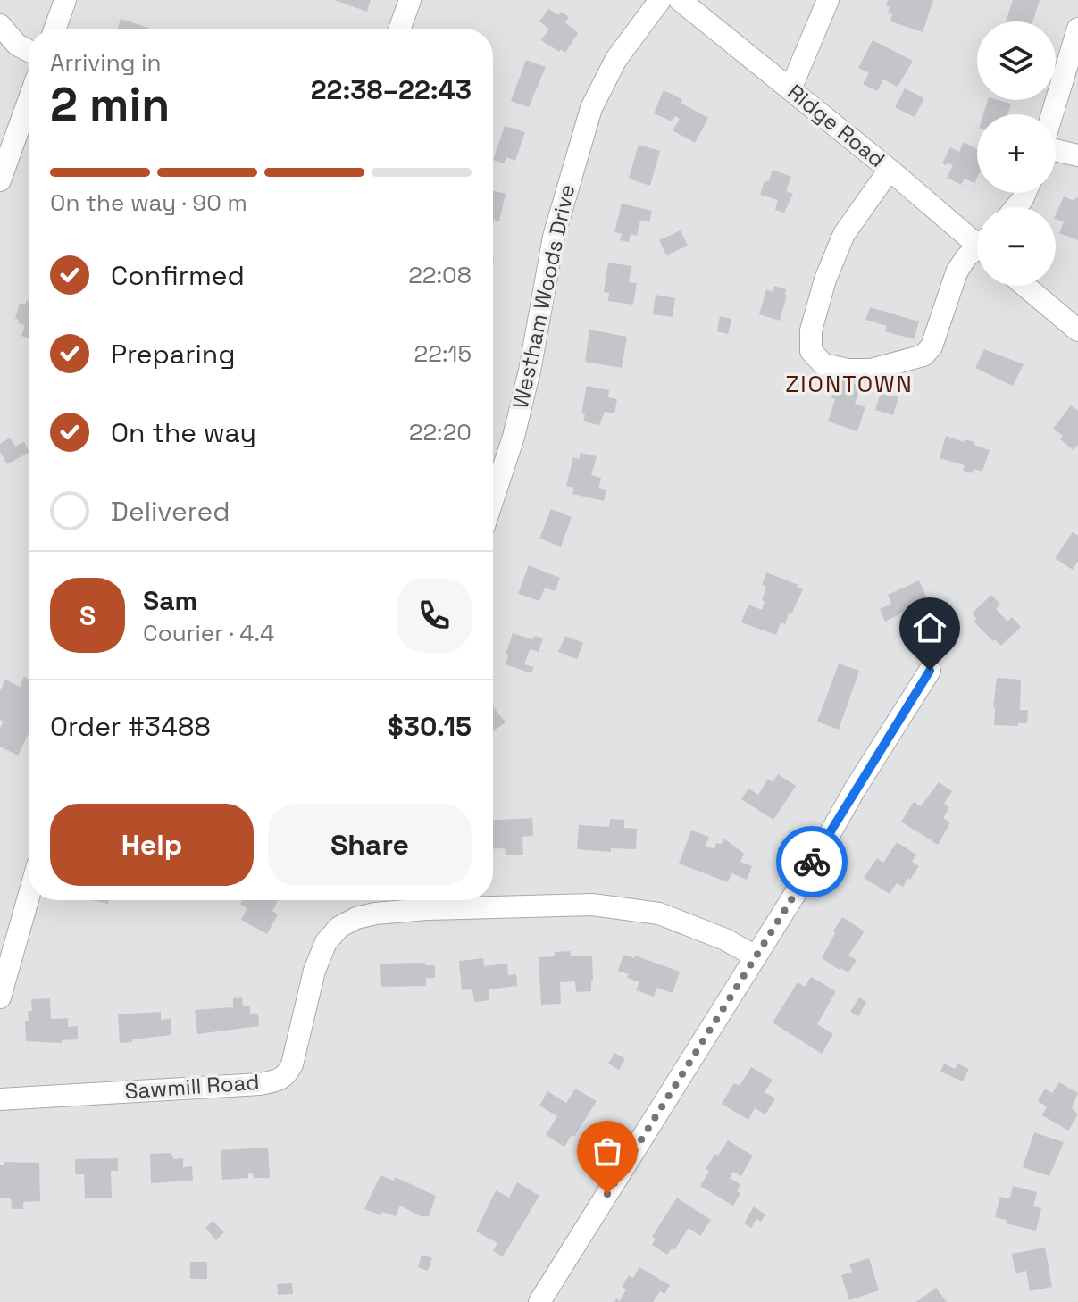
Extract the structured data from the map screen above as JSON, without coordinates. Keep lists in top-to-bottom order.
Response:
{
  "streets": {
    "street": ["Ridge Road", "Westham Woods Drive", "Sawmill Road"]
  },
  "districts": ["ZIONTOWN"],
  "page": {
    "map_buttons": ["+", "−"],
    "heading": ["2 min", "Arriving in", "22:38–22:43"],
    "panel": [
      "Sam",
      "Courier · 4.4",
      "Order #3488",
      "$30.15"
    ],
    "bar": "On the way · 90 m",
    "list": [
      ["Confirmed", "22:08"],
      ["Preparing", "22:15"],
      ["On the way", "22:20"],
      "Delivered"
    ],
    "round": "S",
    "buttons": ["Help", "Share"]
  }
}
